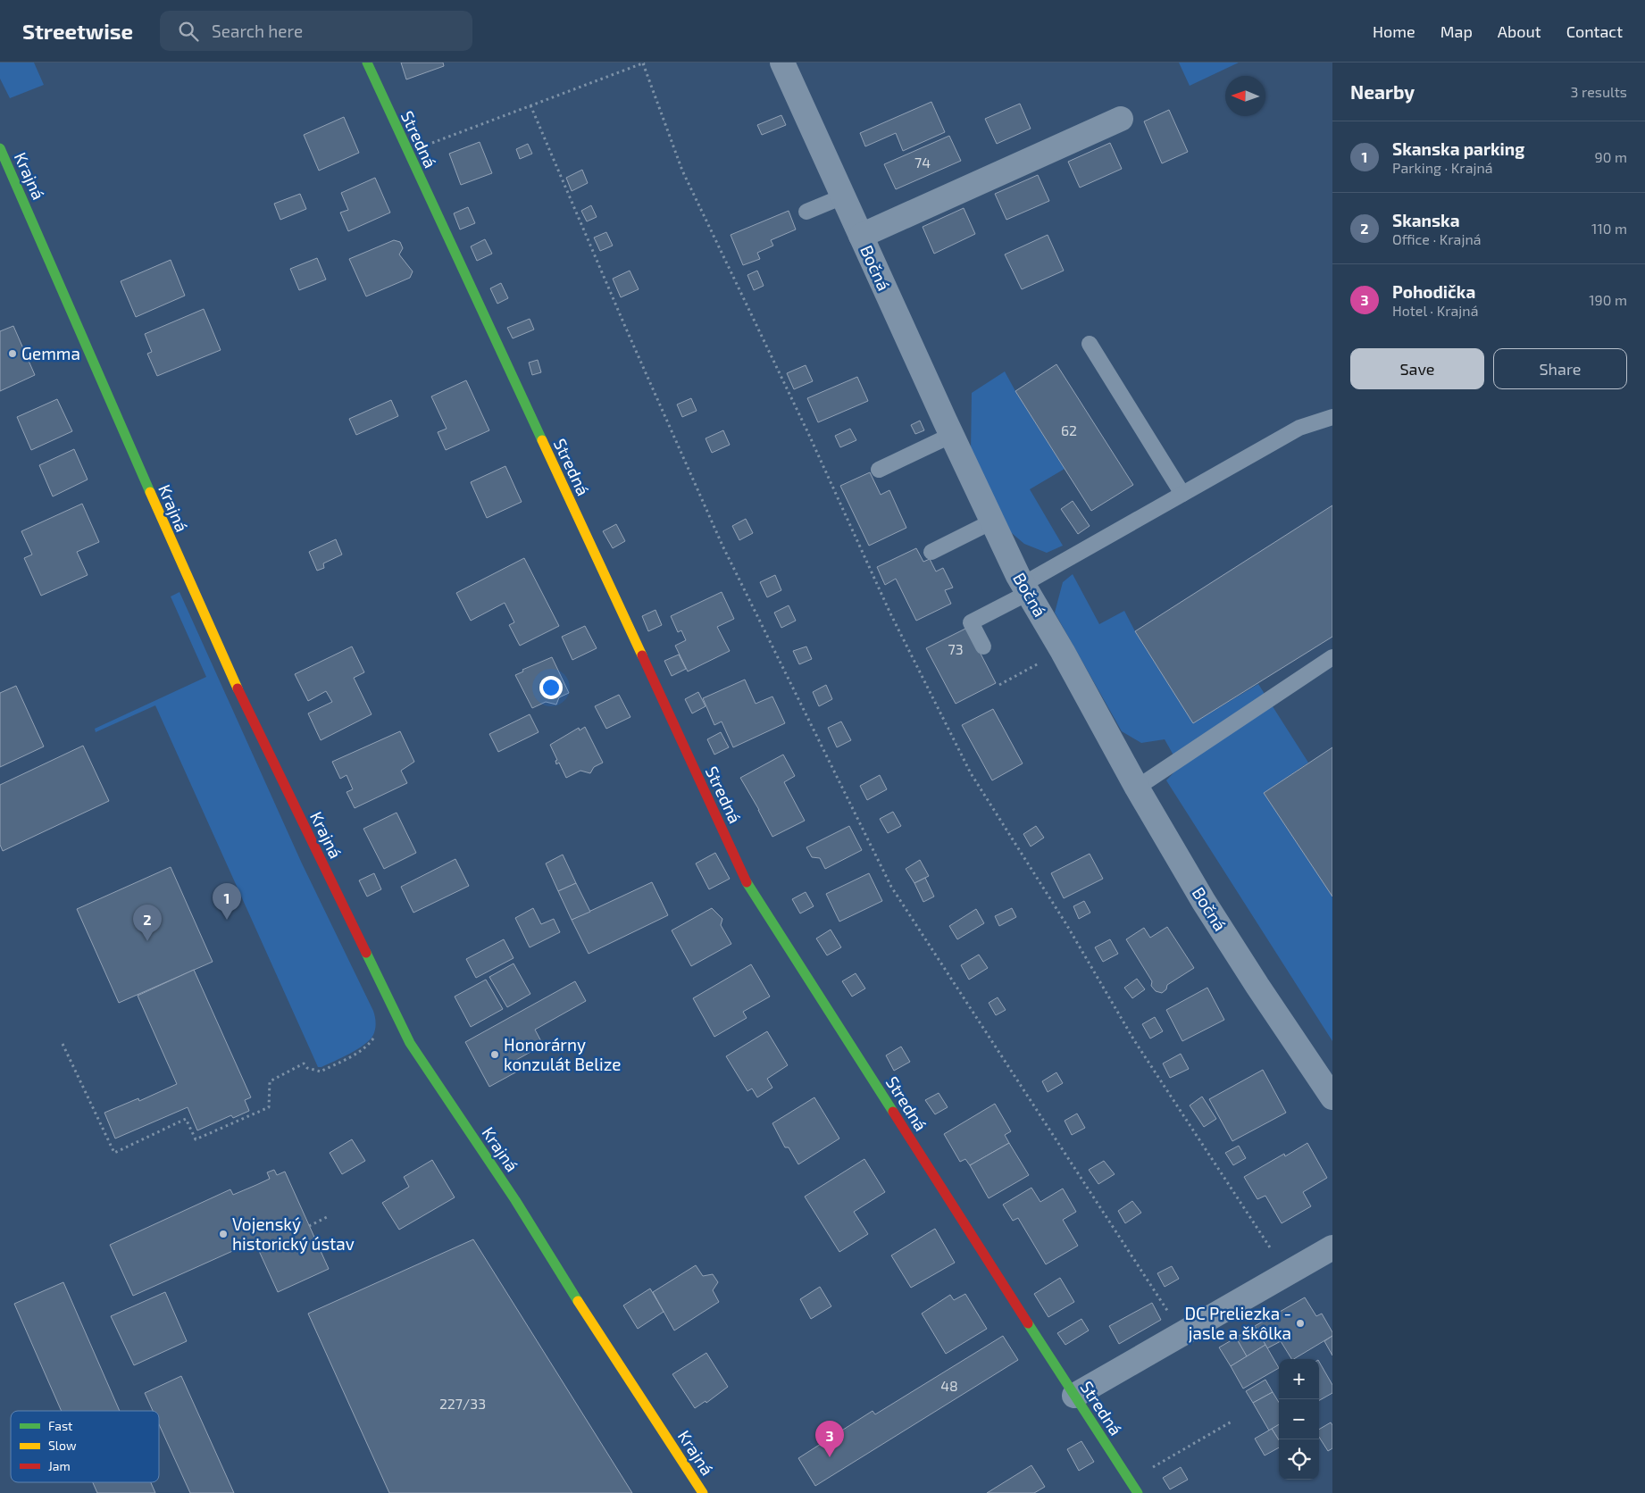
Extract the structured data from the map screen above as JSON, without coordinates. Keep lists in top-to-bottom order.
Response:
{
  "streets": {
    "street": ["Stredná", "Krajná", "Bočná"]
  },
  "places": [
    "Gemma",
    "Honorárny konzulát Belize",
    "Vojenský historický ústav",
    "DC Preliezka - jasle a škôlka"
  ],
  "house_numbers": [
    "74",
    "62",
    "73",
    "48",
    "227/33"
  ],
  "legend": ["Fast", "Slow", "Jam"],
  "north": "left",
  "page": {
    "header": "Streetwise",
    "search": "Search here",
    "nav": [
      "Home",
      "Map",
      "About",
      "Contact"
    ],
    "heading": ["Nearby", "3 results"],
    "list": [
      {
        "mark": "1",
        "name": "Skanska parking",
        "note": "Parking · Krajná",
        "value": "90 m"
      },
      {
        "mark": "2",
        "name": "Skanska",
        "note": "Office · Krajná",
        "value": "110 m"
      },
      {
        "mark": "3",
        "name": "Pohodička",
        "note": "Hotel · Krajná",
        "value": "190 m"
      }
    ],
    "buttons": ["Save", "Share"],
    "pins": ["1", "2", "3"],
    "map_buttons": ["+", "−"]
  }
}
